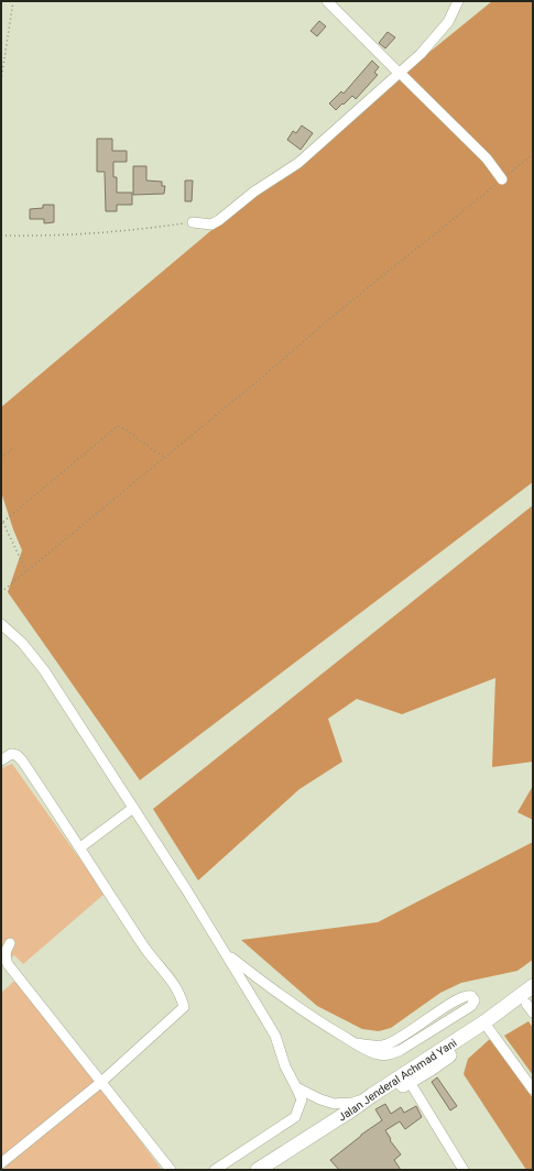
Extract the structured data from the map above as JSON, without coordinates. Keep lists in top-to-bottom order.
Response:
{
  "streets": {
    "highway": ["Jalan Jenderal Achmad Yani"]
  }
}
